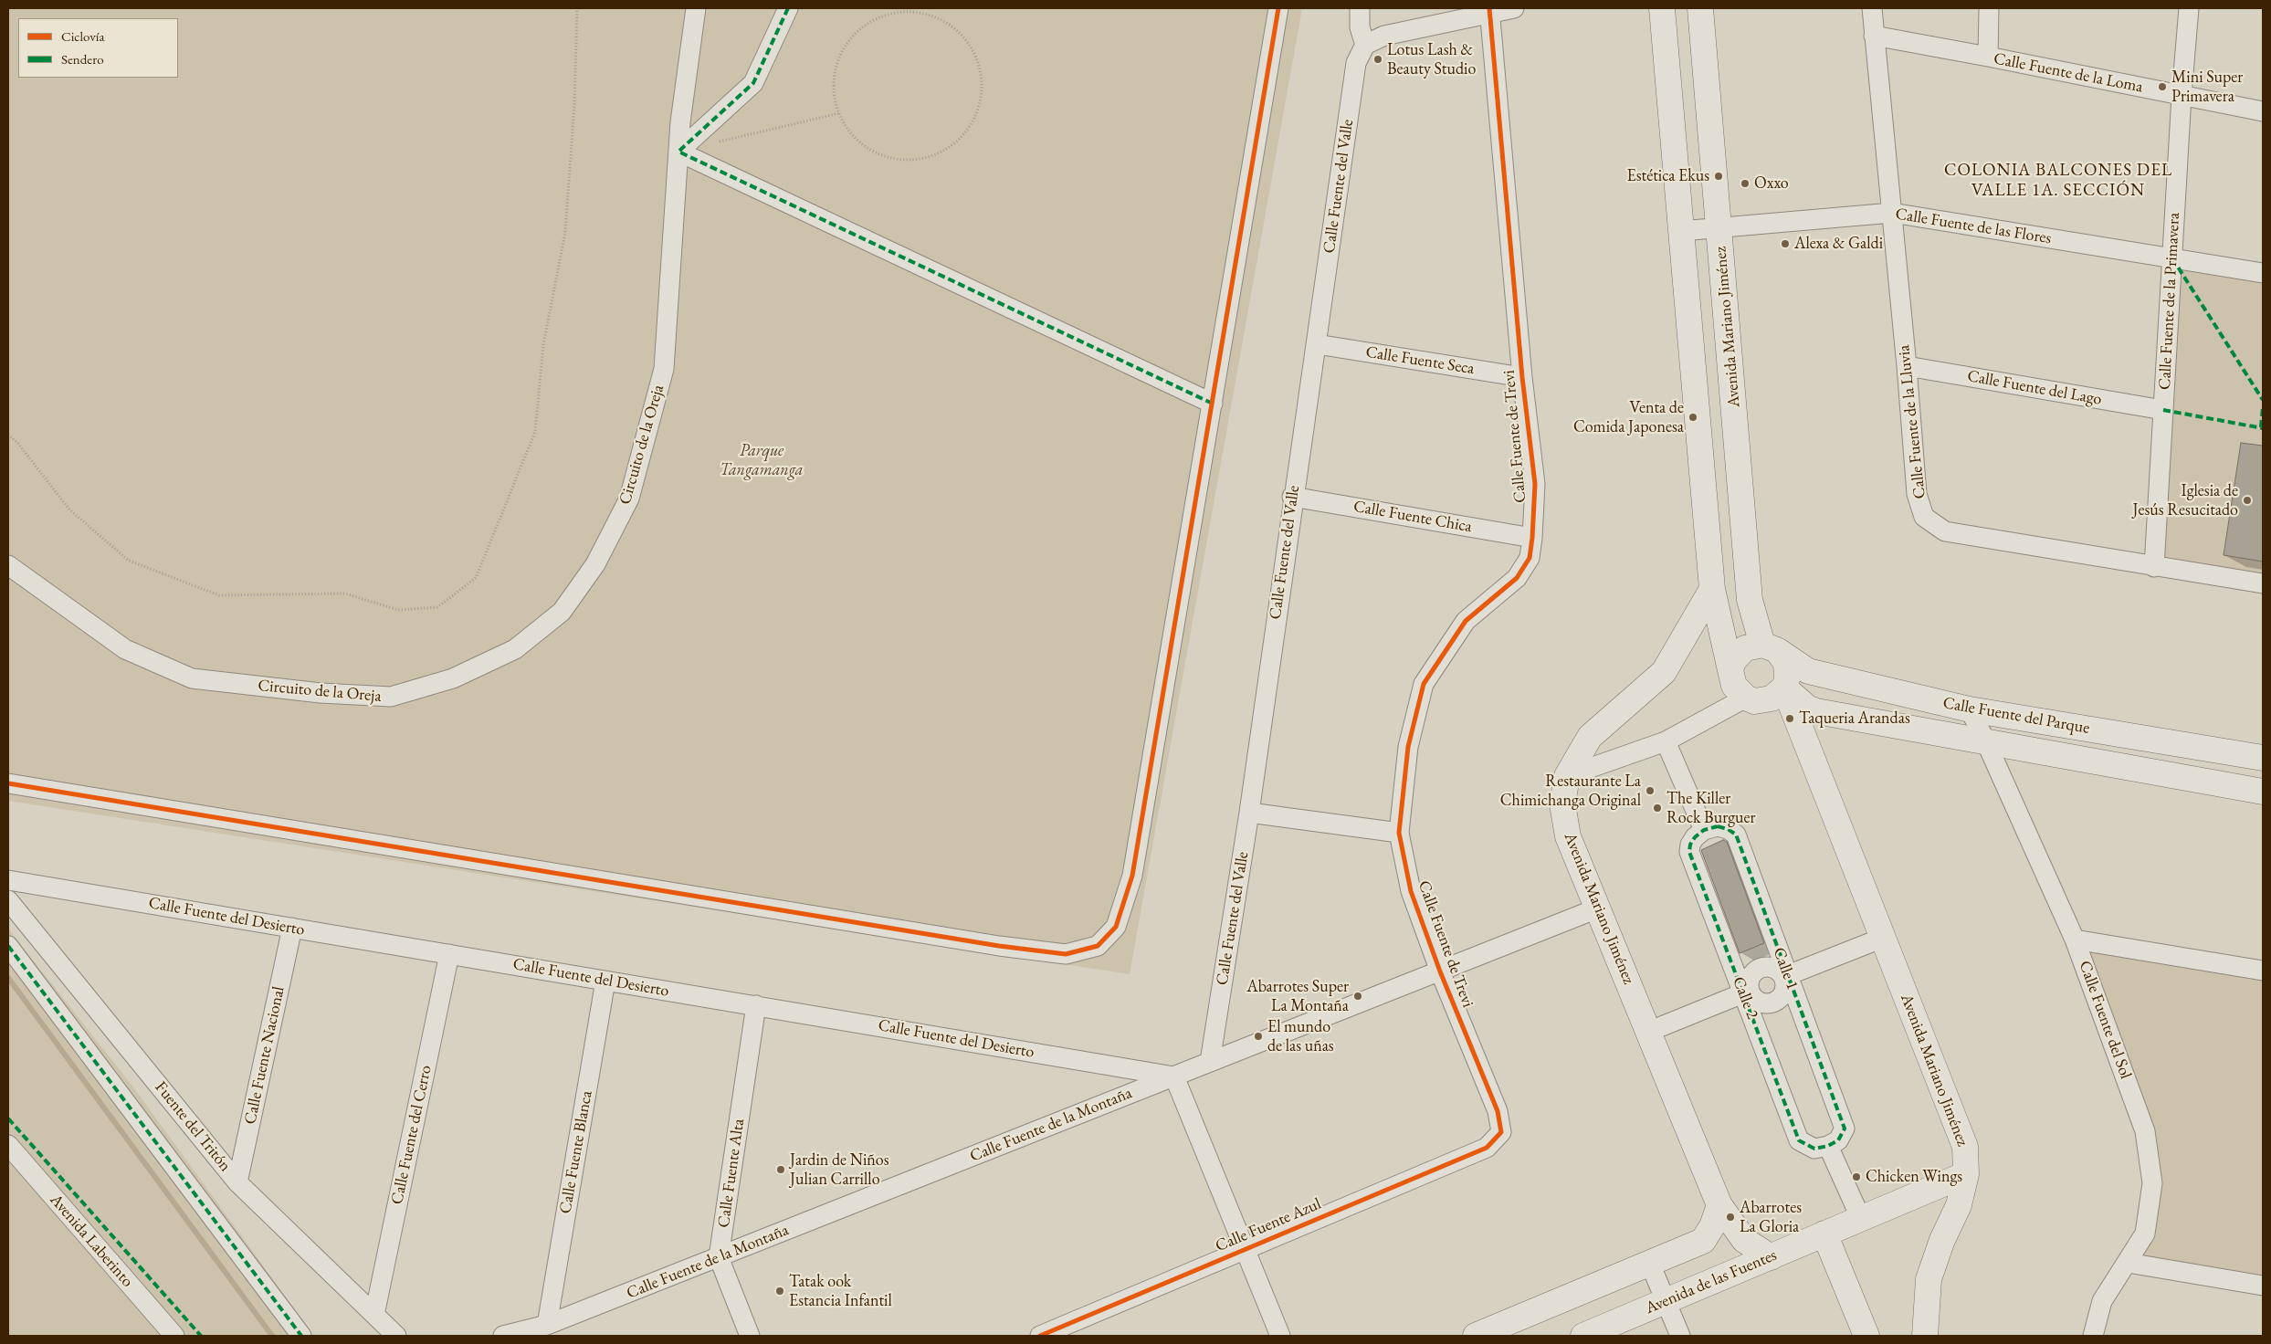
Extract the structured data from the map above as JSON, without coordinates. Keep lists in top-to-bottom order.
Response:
{
  "streets": {
    "street": [
      "Calle Fuente de la Loma",
      "Calle Fuente del Valle",
      "Calle Fuente de las Flores",
      "Calle Fuente de la Primavera",
      "Avenida Mariano Jiménez",
      "Calle Fuente Seca",
      "Calle Fuente del Lago",
      "Calle Fuente de la Lluvia",
      "Calle Fuente de Trevi",
      "Circuito de la Oreja",
      "Calle Fuente Chica",
      "Calle Fuente del Parque",
      "Calle Fuente del Desierto",
      "Calle 1",
      "Calle 2",
      "Calle Fuente del Sol",
      "Calle Fuente Nacional",
      "Calle Fuente de la Montaña",
      "Fuente del Tritón",
      "Calle Fuente del Cerro",
      "Calle Fuente Blanca",
      "Calle Fuente Alta",
      "Calle Fuente Azul",
      "Avenida Laberinto",
      "Avenida de las Fuentes"
    ]
  },
  "crossings": [
    ["Calle Fuente de la Loma", "Calle Fuente de la Primavera"],
    ["Calle Fuente de la Loma", "Calle Fuente de la Lluvia"],
    ["Calle Fuente del Valle", "Calle Fuente Seca"],
    ["Calle Fuente del Valle", "Calle Fuente Chica"],
    ["Calle Fuente del Valle", "Calle Fuente de la Montaña"],
    ["Calle Fuente de las Flores", "Calle Fuente de la Primavera"],
    ["Calle Fuente de las Flores", "Avenida Mariano Jiménez"],
    ["Calle Fuente de las Flores", "Calle Fuente de la Lluvia"],
    ["Calle Fuente de la Primavera", "Calle Fuente del Lago"],
    ["Calle Fuente de la Primavera", "Calle Fuente de la Lluvia"],
    ["Avenida Mariano Jiménez", "Calle Fuente del Parque"],
    ["Avenida Mariano Jiménez", "Calle Fuente de la Montaña"],
    ["Avenida Mariano Jiménez", "Avenida de las Fuentes"],
    ["Calle Fuente Seca", "Calle Fuente de Trevi"],
    ["Calle Fuente del Lago", "Calle Fuente de la Lluvia"],
    ["Calle Fuente de Trevi", "Calle Fuente Chica"],
    ["Calle Fuente de Trevi", "Calle Fuente de la Montaña"],
    ["Calle Fuente de Trevi", "Calle Fuente Azul"],
    ["Calle Fuente del Parque", "Calle Fuente del Sol"],
    ["Calle Fuente del Desierto", "Calle Fuente Nacional"],
    ["Calle Fuente del Desierto", "Calle Fuente de la Montaña"],
    ["Calle Fuente del Desierto", "Calle Fuente del Cerro"],
    ["Calle Fuente del Desierto", "Calle Fuente Blanca"],
    ["Calle Fuente del Desierto", "Calle Fuente Alta"],
    ["Calle 1", "Calle 2"],
    ["Calle Fuente Nacional", "Fuente del Tritón"],
    ["Calle Fuente de la Montaña", "Calle Fuente Blanca"],
    ["Calle Fuente de la Montaña", "Calle Fuente Alta"],
    ["Fuente del Tritón", "Calle Fuente del Cerro"]
  ],
  "districts": ["COLONIA BALCONES DEL VALLE 1A. SECCIÓN"],
  "parks": ["Parque Tangamanga"],
  "places": [
    "Lotus Lash & Beauty Studio",
    "Mini Super Primavera",
    "Estética Ekus",
    "Oxxo",
    "Alexa & Galdi",
    "Venta de Comida Japonesa",
    "Iglesia de Jesús Resucitado",
    "Taqueria Arandas",
    "Restaurante La Chimichanga Original",
    "The Killer Rock Burguer",
    "Abarrotes Super La Montaña",
    "El mundo de las uñas",
    "Jardin de Niños Julian Carrillo",
    "Chicken Wings",
    "Abarrotes La Gloria",
    "Tatak ook Estancia Infantil"
  ],
  "legend": ["Ciclovía", "Sendero"]
}
